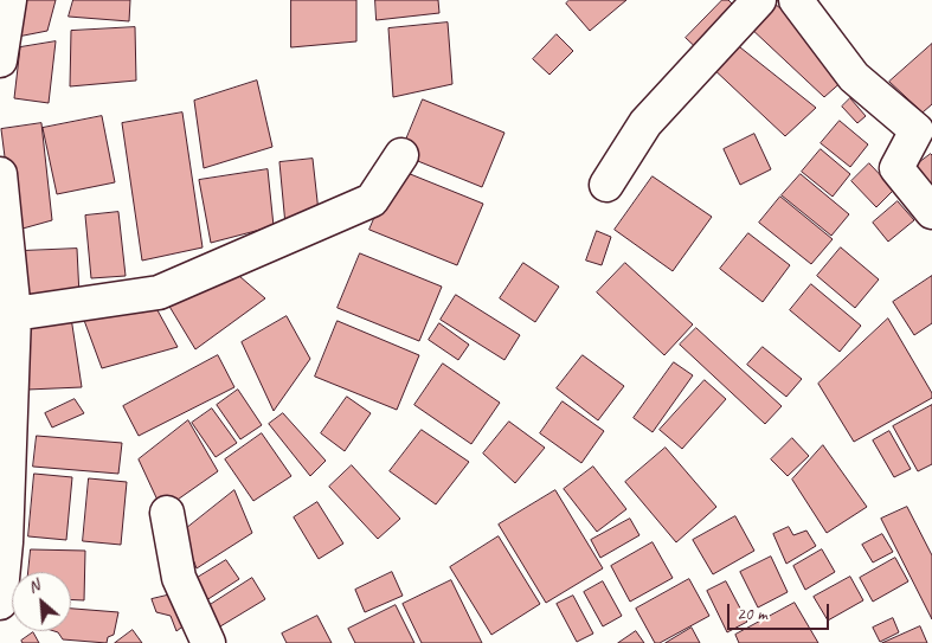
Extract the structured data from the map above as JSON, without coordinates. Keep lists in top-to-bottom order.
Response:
{
  "scale_bar": "20 m",
  "north": "top left"
}
